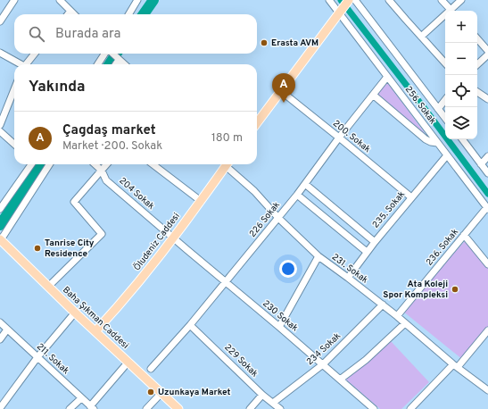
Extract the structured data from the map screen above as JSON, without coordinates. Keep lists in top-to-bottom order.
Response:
{
  "streets": {
    "main road": ["Öludeniz Caddesi", "Baha Şıkman Caddesi"],
    "street": [
      "256. Sokak",
      "200. Sokak",
      "204 Sokak",
      "235. Sokak",
      "226 Sokak",
      "236. Sokak",
      "231. Sokak",
      "230 Sokak",
      "234 Sokak",
      "211. Sokak",
      "229 Sokak"
    ]
  },
  "crossings": [
    ["256. Sokak", "235. Sokak"],
    ["256. Sokak", "226 Sokak"],
    ["256. Sokak", "236. Sokak"],
    ["200. Sokak", "235. Sokak"],
    ["200. Sokak", "226 Sokak"],
    ["204 Sokak", "Öludeniz Caddesi"],
    ["204 Sokak", "230 Sokak"],
    ["235. Sokak", "231. Sokak"],
    ["226 Sokak", "231. Sokak"],
    ["226 Sokak", "230 Sokak"],
    ["226 Sokak", "229 Sokak"],
    ["Öludeniz Caddesi", "230 Sokak"],
    ["Öludeniz Caddesi", "Baha Şıkman Caddesi"],
    ["236. Sokak", "231. Sokak"],
    ["231. Sokak", "234 Sokak"],
    ["230 Sokak", "234 Sokak"],
    ["234 Sokak", "229 Sokak"]
  ],
  "places": [
    "Erasta AVM",
    "Tanrise City Residence",
    "Ata Koleji Spor Kompleksi",
    "Uzunkaya Market"
  ],
  "page": {
    "map_buttons": ["+", "−"],
    "search": "Burada ara",
    "heading": "Yakında",
    "pins": "A",
    "list": [
      {
        "mark": "A",
        "name": "Çagdaş market",
        "note": "Market · 200. Sokak",
        "value": "180 m"
      }
    ]
  }
}
